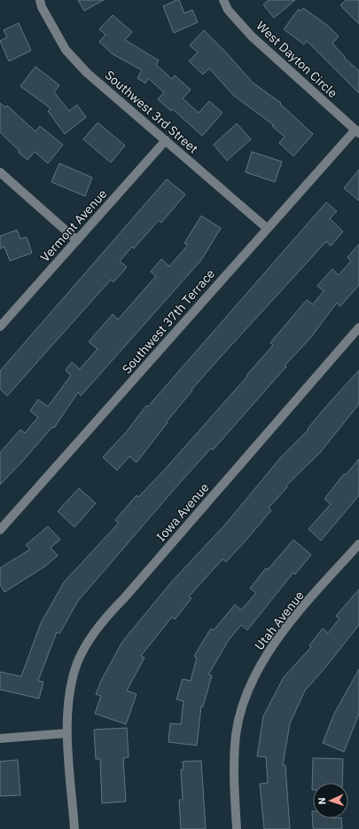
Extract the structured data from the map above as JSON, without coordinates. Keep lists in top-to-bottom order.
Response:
{
  "streets": {
    "street": [
      "West Dayton Circle",
      "Southwest 3rd Street",
      "Vermont Avenue",
      "Southwest 37th Terrace",
      "Iowa Avenue",
      "Utah Avenue"
    ]
  },
  "crossings": [
    ["West Dayton Circle", "Southwest 37th Terrace"],
    ["Southwest 3rd Street", "Vermont Avenue"],
    ["Southwest 3rd Street", "Southwest 37th Terrace"]
  ],
  "north": "left"
}
